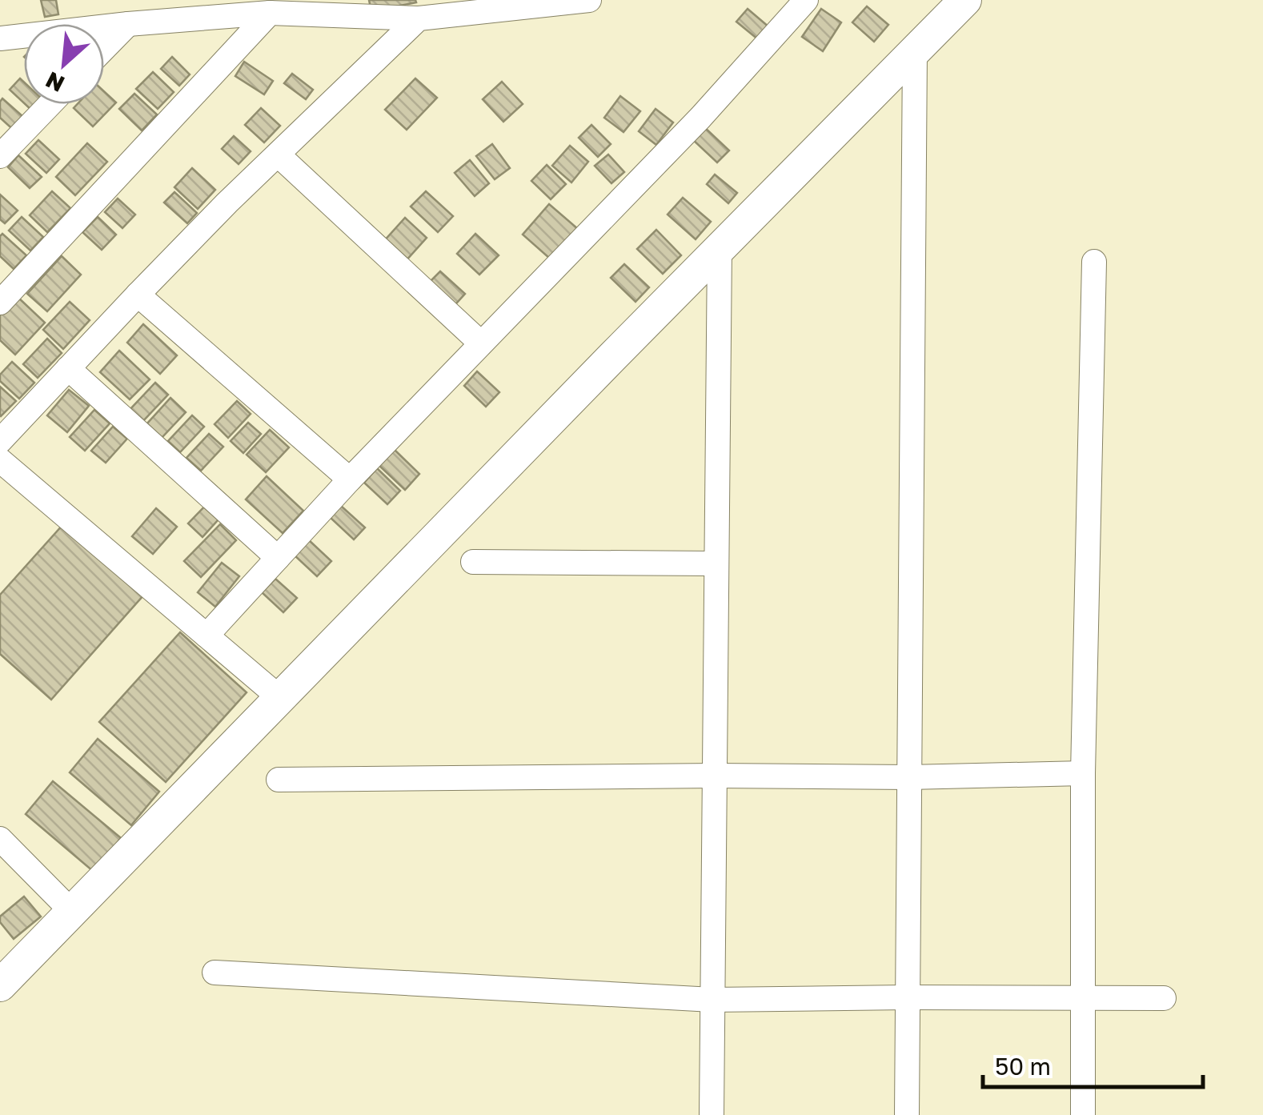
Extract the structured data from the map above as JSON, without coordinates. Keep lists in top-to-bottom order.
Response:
{
  "scale_bar": "50 m",
  "north": "bottom left"
}
